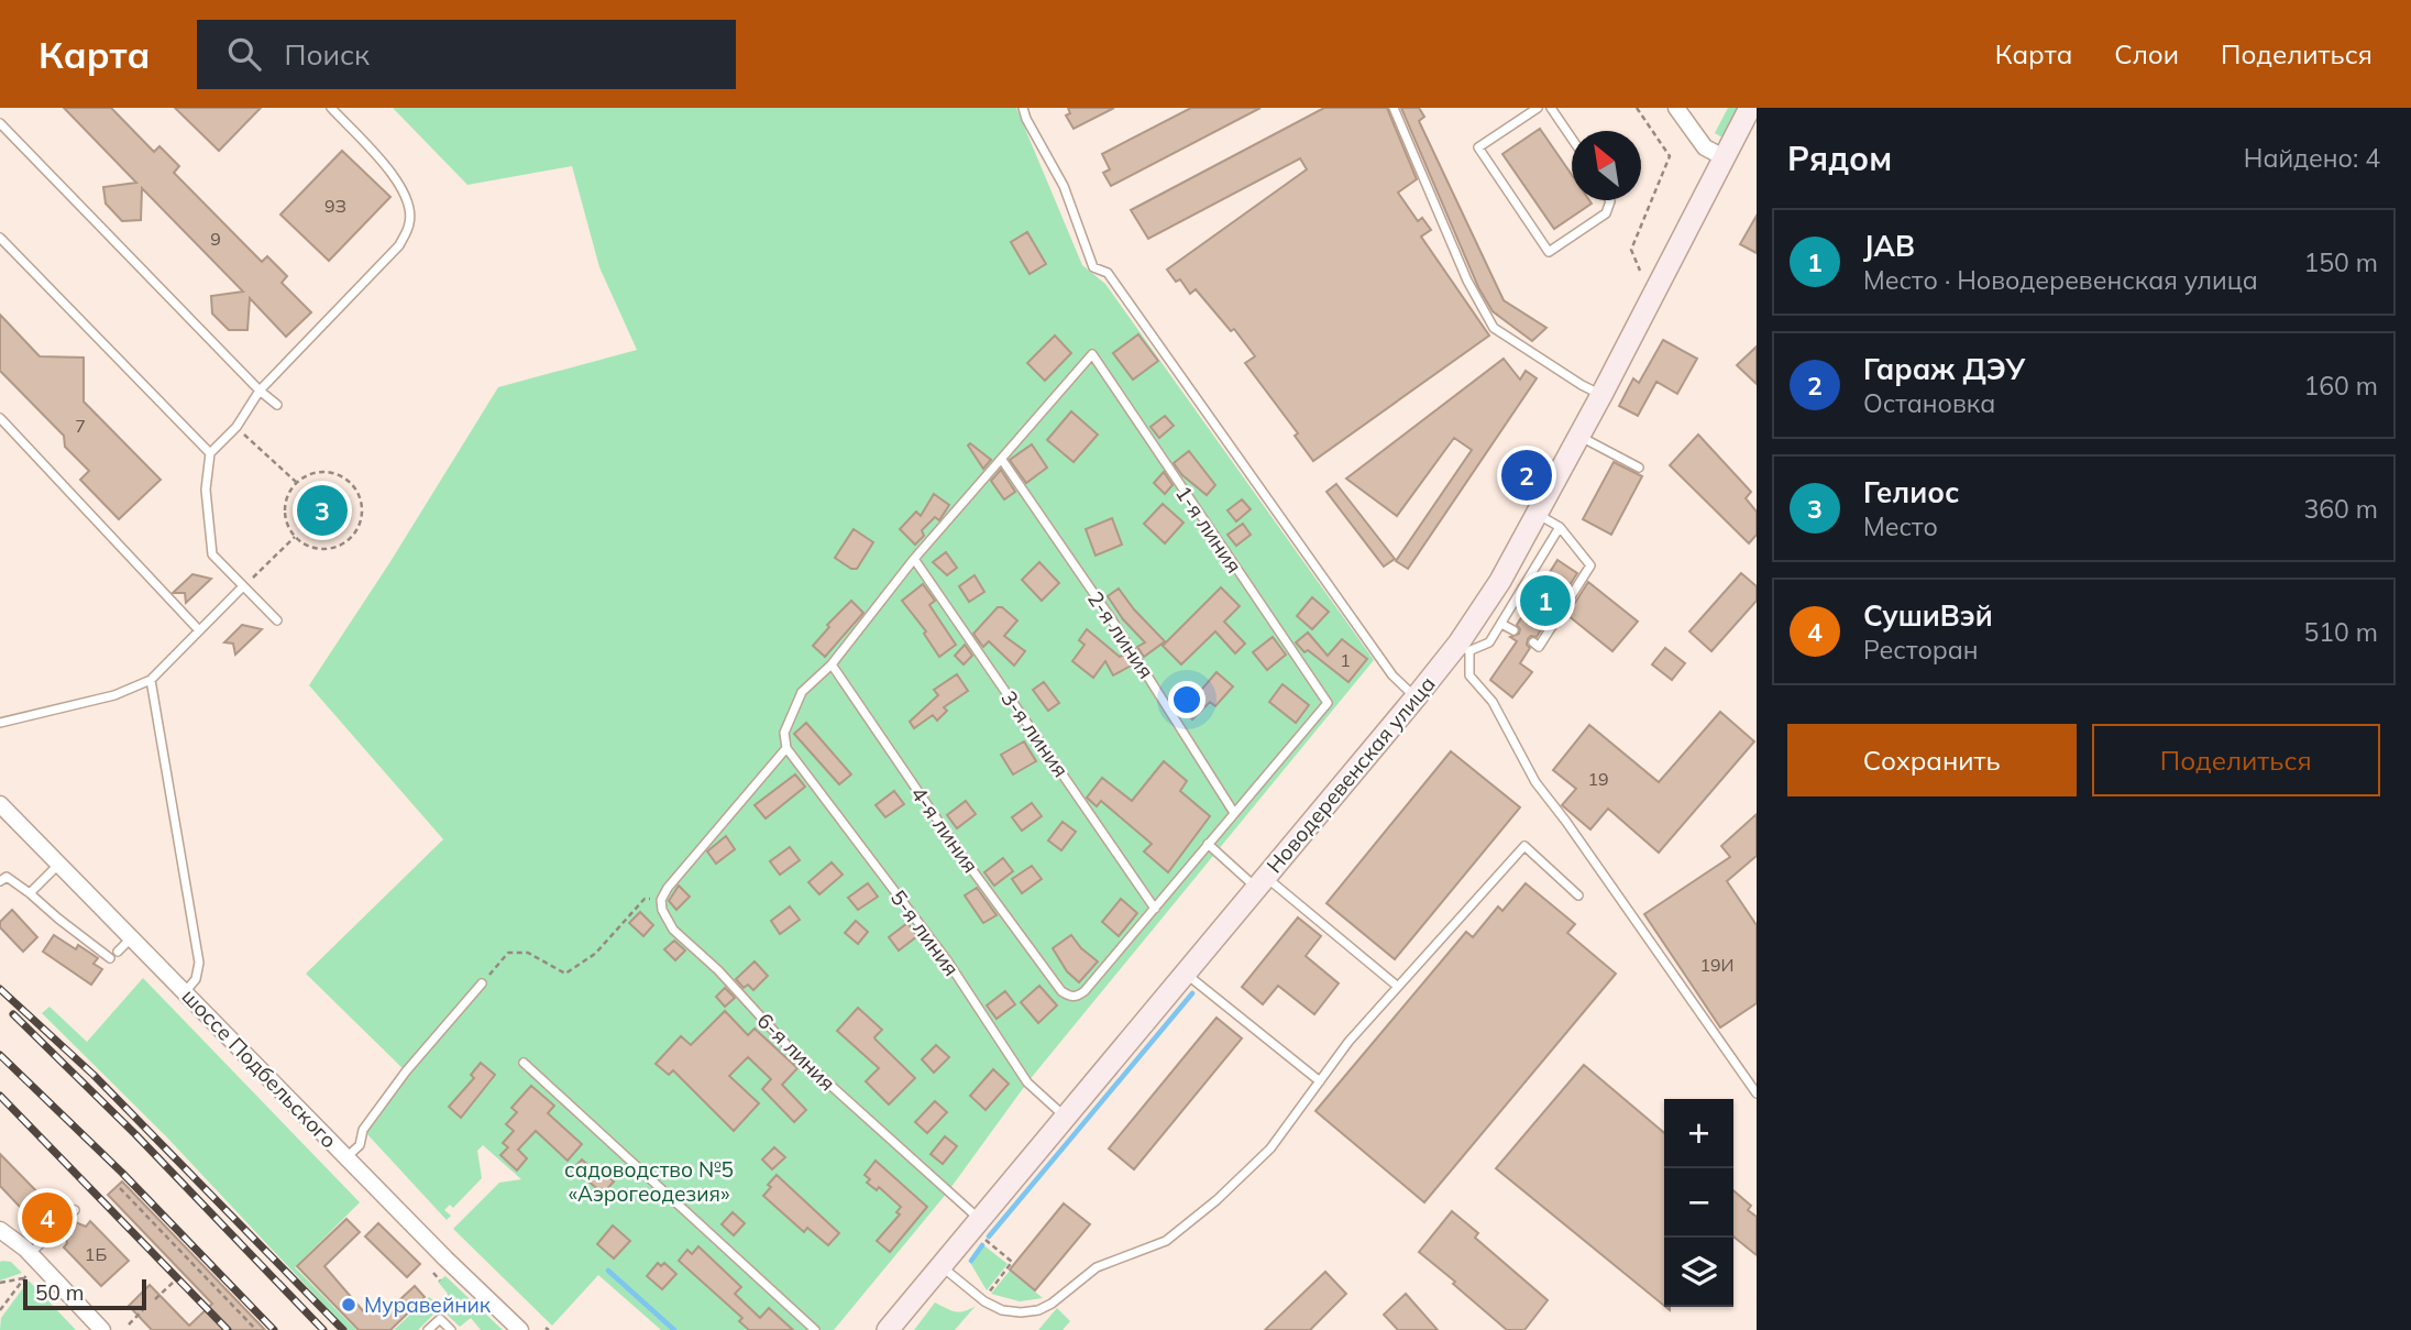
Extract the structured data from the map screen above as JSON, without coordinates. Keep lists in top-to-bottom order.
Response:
{
  "streets": {
    "main road": ["Новодеревенская улица"],
    "street": ["шоссе Подбельского"],
    "lane": [
      "1-я линия",
      "2-я линия",
      "3-я линия",
      "4-я линия",
      "5-я линия",
      "6-я линия"
    ]
  },
  "crossings": [
    ["1-я линия", "2-я линия"],
    ["3-я линия", "4-я линия"],
    ["Новодеревенская улица", "5-я линия"],
    ["Новодеревенская улица", "6-я линия"]
  ],
  "parks": ["садоводство №5 «Аэрогеодезия»"],
  "places": ["Муравейник"],
  "house_numbers": [
    "9З",
    "9",
    "7",
    "1",
    "19",
    "19И",
    "1Б"
  ],
  "scale_bar": "50 m",
  "north": "top left",
  "page": {
    "header": "Карта",
    "search": "Поиск",
    "nav": ["Карта", "Слои", "Поделиться"],
    "heading": ["Рядом", "Найдено: 4"],
    "list": [
      {
        "mark": "1",
        "name": "JAB",
        "note": "Место · Новодеревенская улица",
        "value": "150 m"
      },
      {
        "mark": "2",
        "name": "Гараж ДЭУ",
        "note": "Остановка",
        "value": "160 m"
      },
      {
        "mark": "3",
        "name": "Гелиос",
        "note": "Место",
        "value": "360 m"
      },
      {
        "mark": "4",
        "name": "СушиВэй",
        "note": "Ресторан",
        "value": "510 m"
      }
    ],
    "pins": [
      "2",
      "3",
      "1",
      "4"
    ],
    "buttons": ["Сохранить", "Поделиться"],
    "map_buttons": ["+", "−"],
    "scale": "50 m"
  }
}
